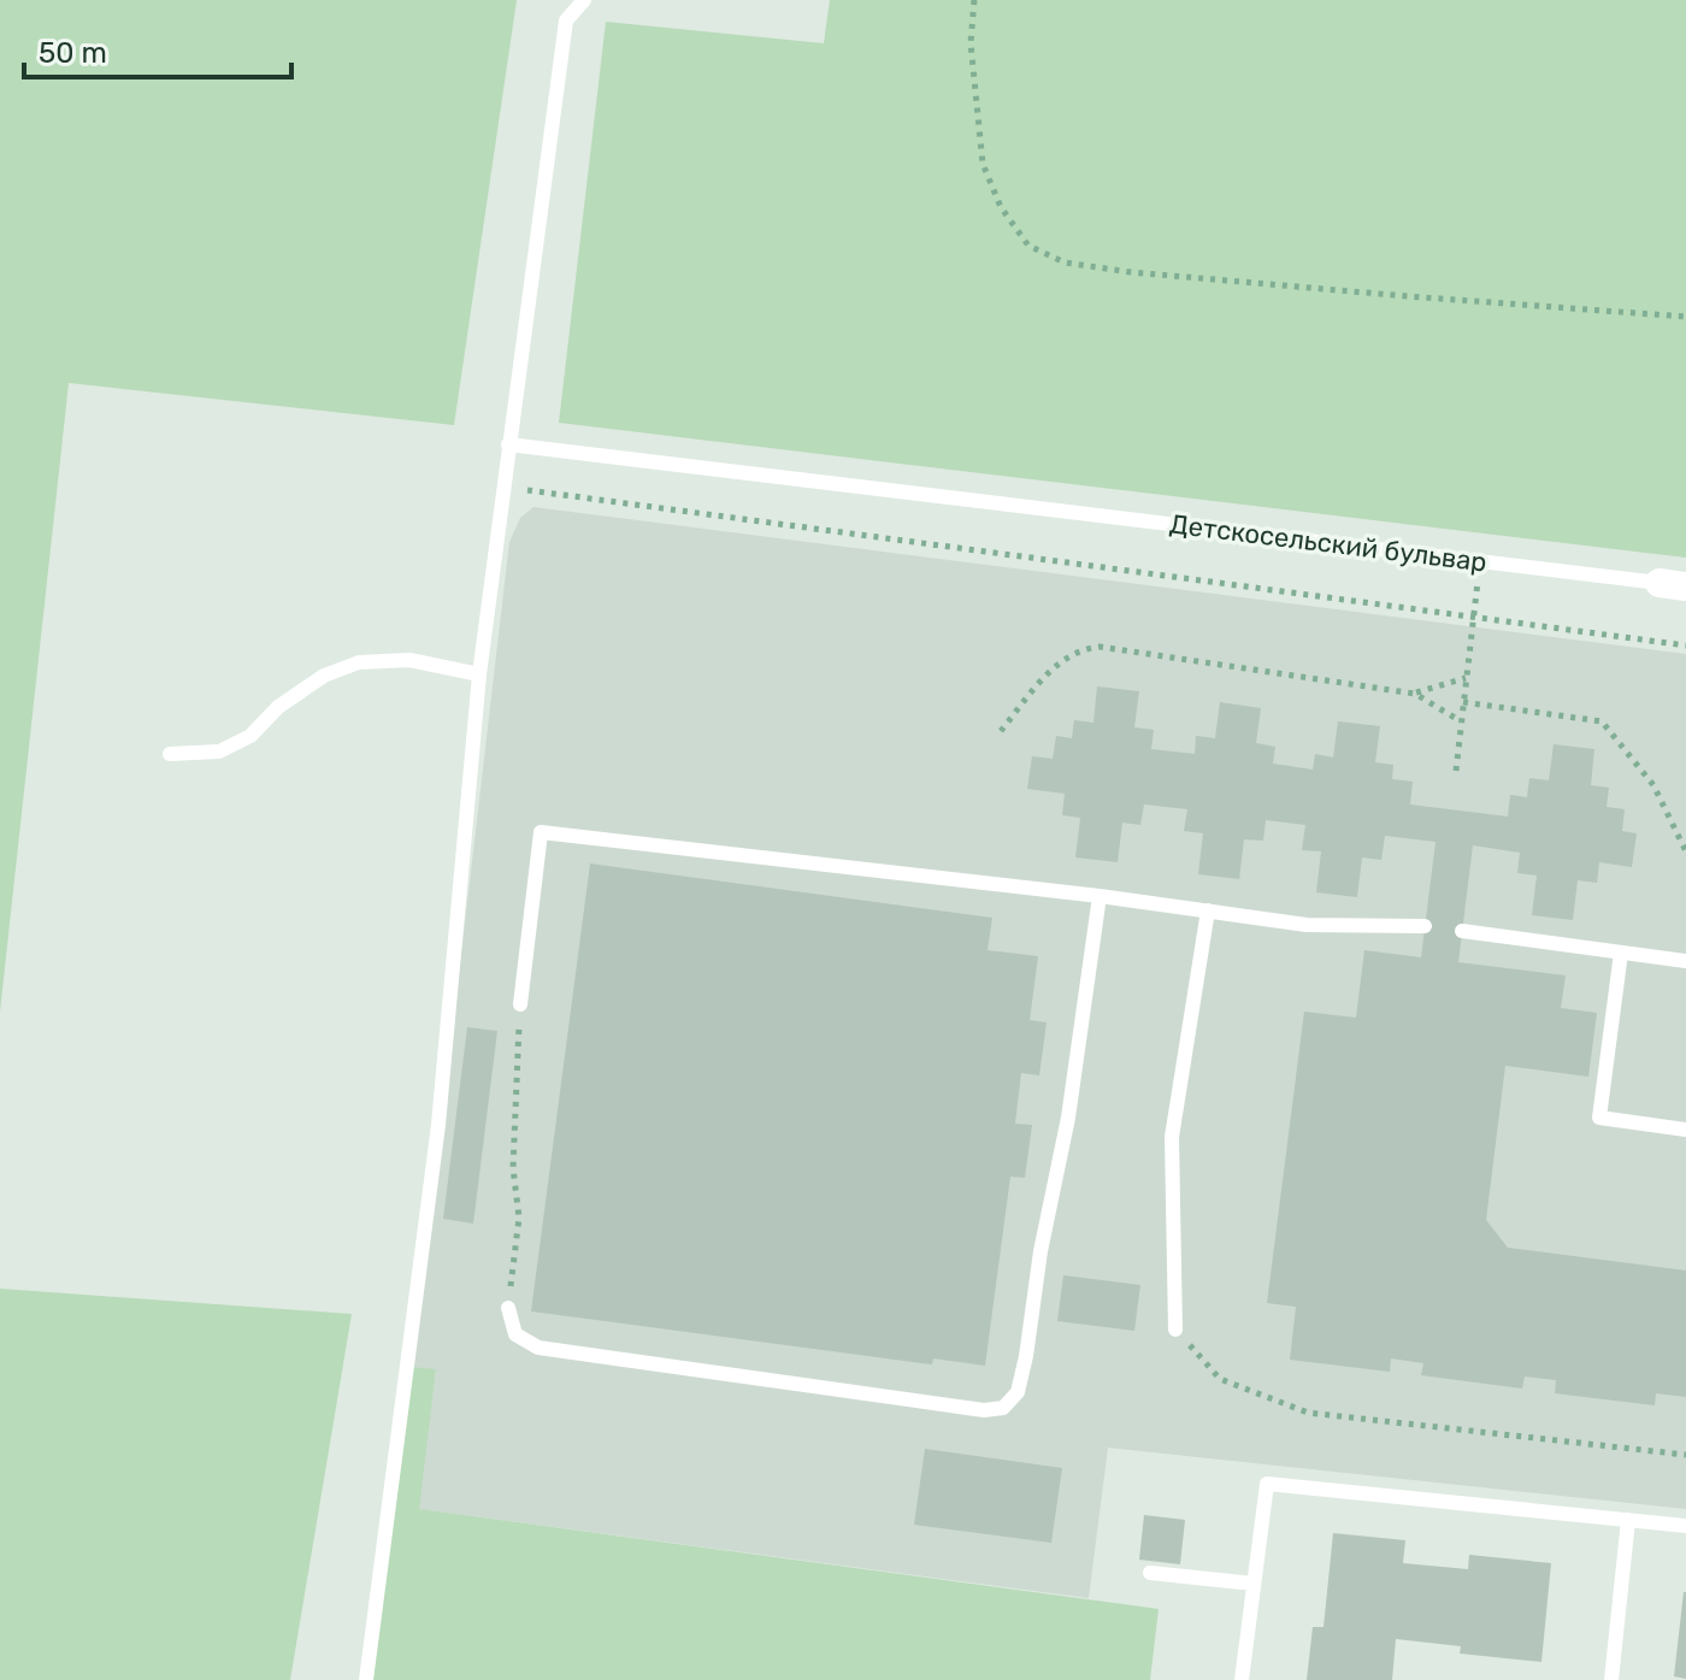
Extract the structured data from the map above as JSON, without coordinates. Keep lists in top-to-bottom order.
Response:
{
  "streets": {
    "lane": ["Детскосельский бульвар"]
  },
  "scale_bar": "50 m"
}
